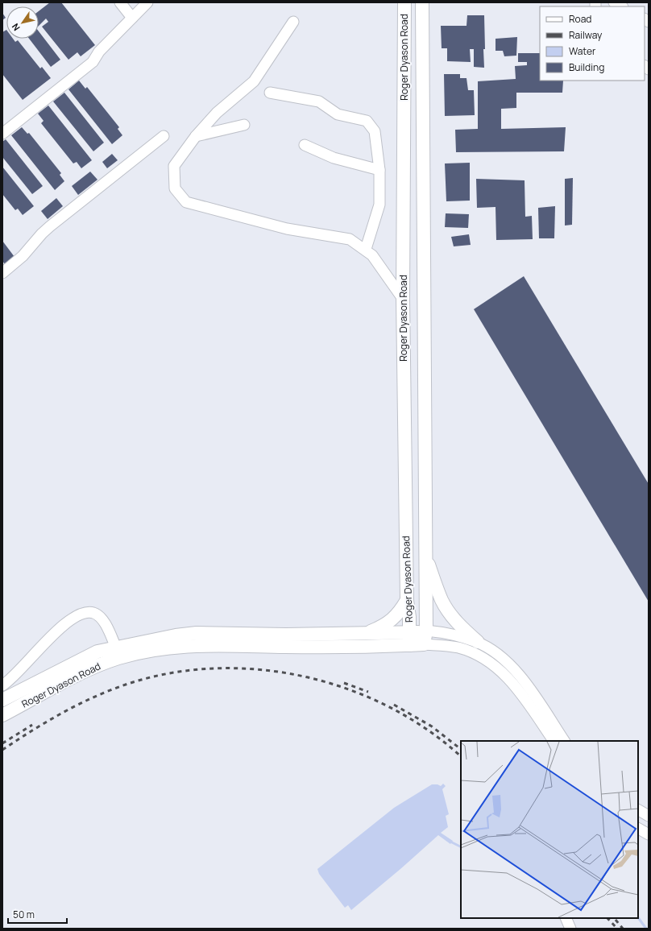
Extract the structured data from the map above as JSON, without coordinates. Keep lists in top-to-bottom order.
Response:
{
  "streets": {
    "main road": ["Roger Dyason Road"]
  },
  "legend": [
    "Road",
    "Railway",
    "Water",
    "Building"
  ],
  "scale_bar": "50 m",
  "north": "bottom left"
}
